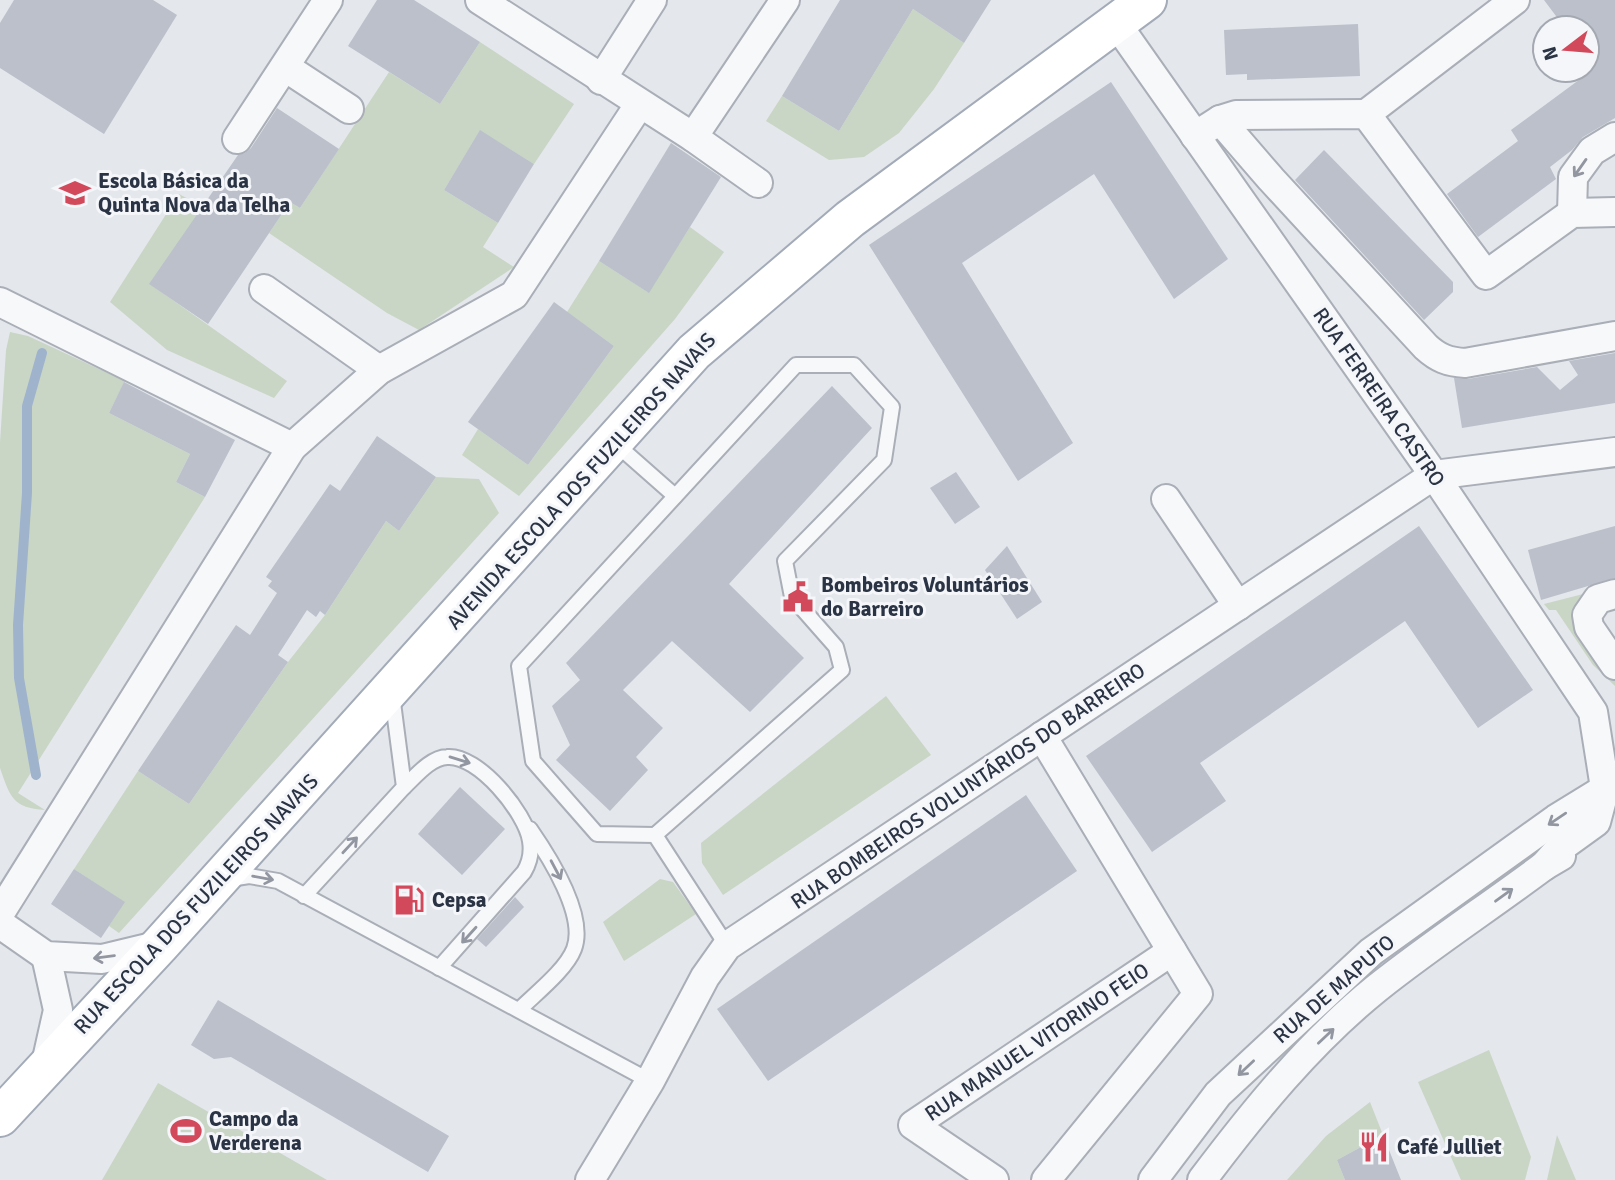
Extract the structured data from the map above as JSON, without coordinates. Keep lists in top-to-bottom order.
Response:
{
  "streets": {
    "main road": ["AVENIDA ESCOLA DOS FUZILEIROS NAVAIS", "RUA ESCOLA DOS FUZILEIROS NAVAIS"],
    "street": [
      "RUA FERREIRA CASTRO",
      "RUA BOMBEIROS VOLUNTÁRIOS DO BARREIRO",
      "RUA DE MAPUTO",
      "RUA MANUEL VITORINO FEIO"
    ]
  },
  "crossings": [
    ["RUA FERREIRA CASTRO", "AVENIDA ESCOLA DOS FUZILEIROS NAVAIS"],
    ["RUA FERREIRA CASTRO", "RUA BOMBEIROS VOLUNTÁRIOS DO BARREIRO"],
    ["RUA FERREIRA CASTRO", "RUA DE MAPUTO"],
    ["AVENIDA ESCOLA DOS FUZILEIROS NAVAIS", "RUA ESCOLA DOS FUZILEIROS NAVAIS"],
    ["RUA BOMBEIROS VOLUNTÁRIOS DO BARREIRO", "RUA MANUEL VITORINO FEIO"]
  ],
  "places": {
    "school or university": ["Escola Básica da Quinta Nova da Telha"],
    "public building": ["Bombeiros Voluntários do Barreiro"],
    "fuel station": ["Cepsa"],
    "sports": ["Campo da Verderena"],
    "restaurant": ["Café Julliet"]
  },
  "north": "left"
}
